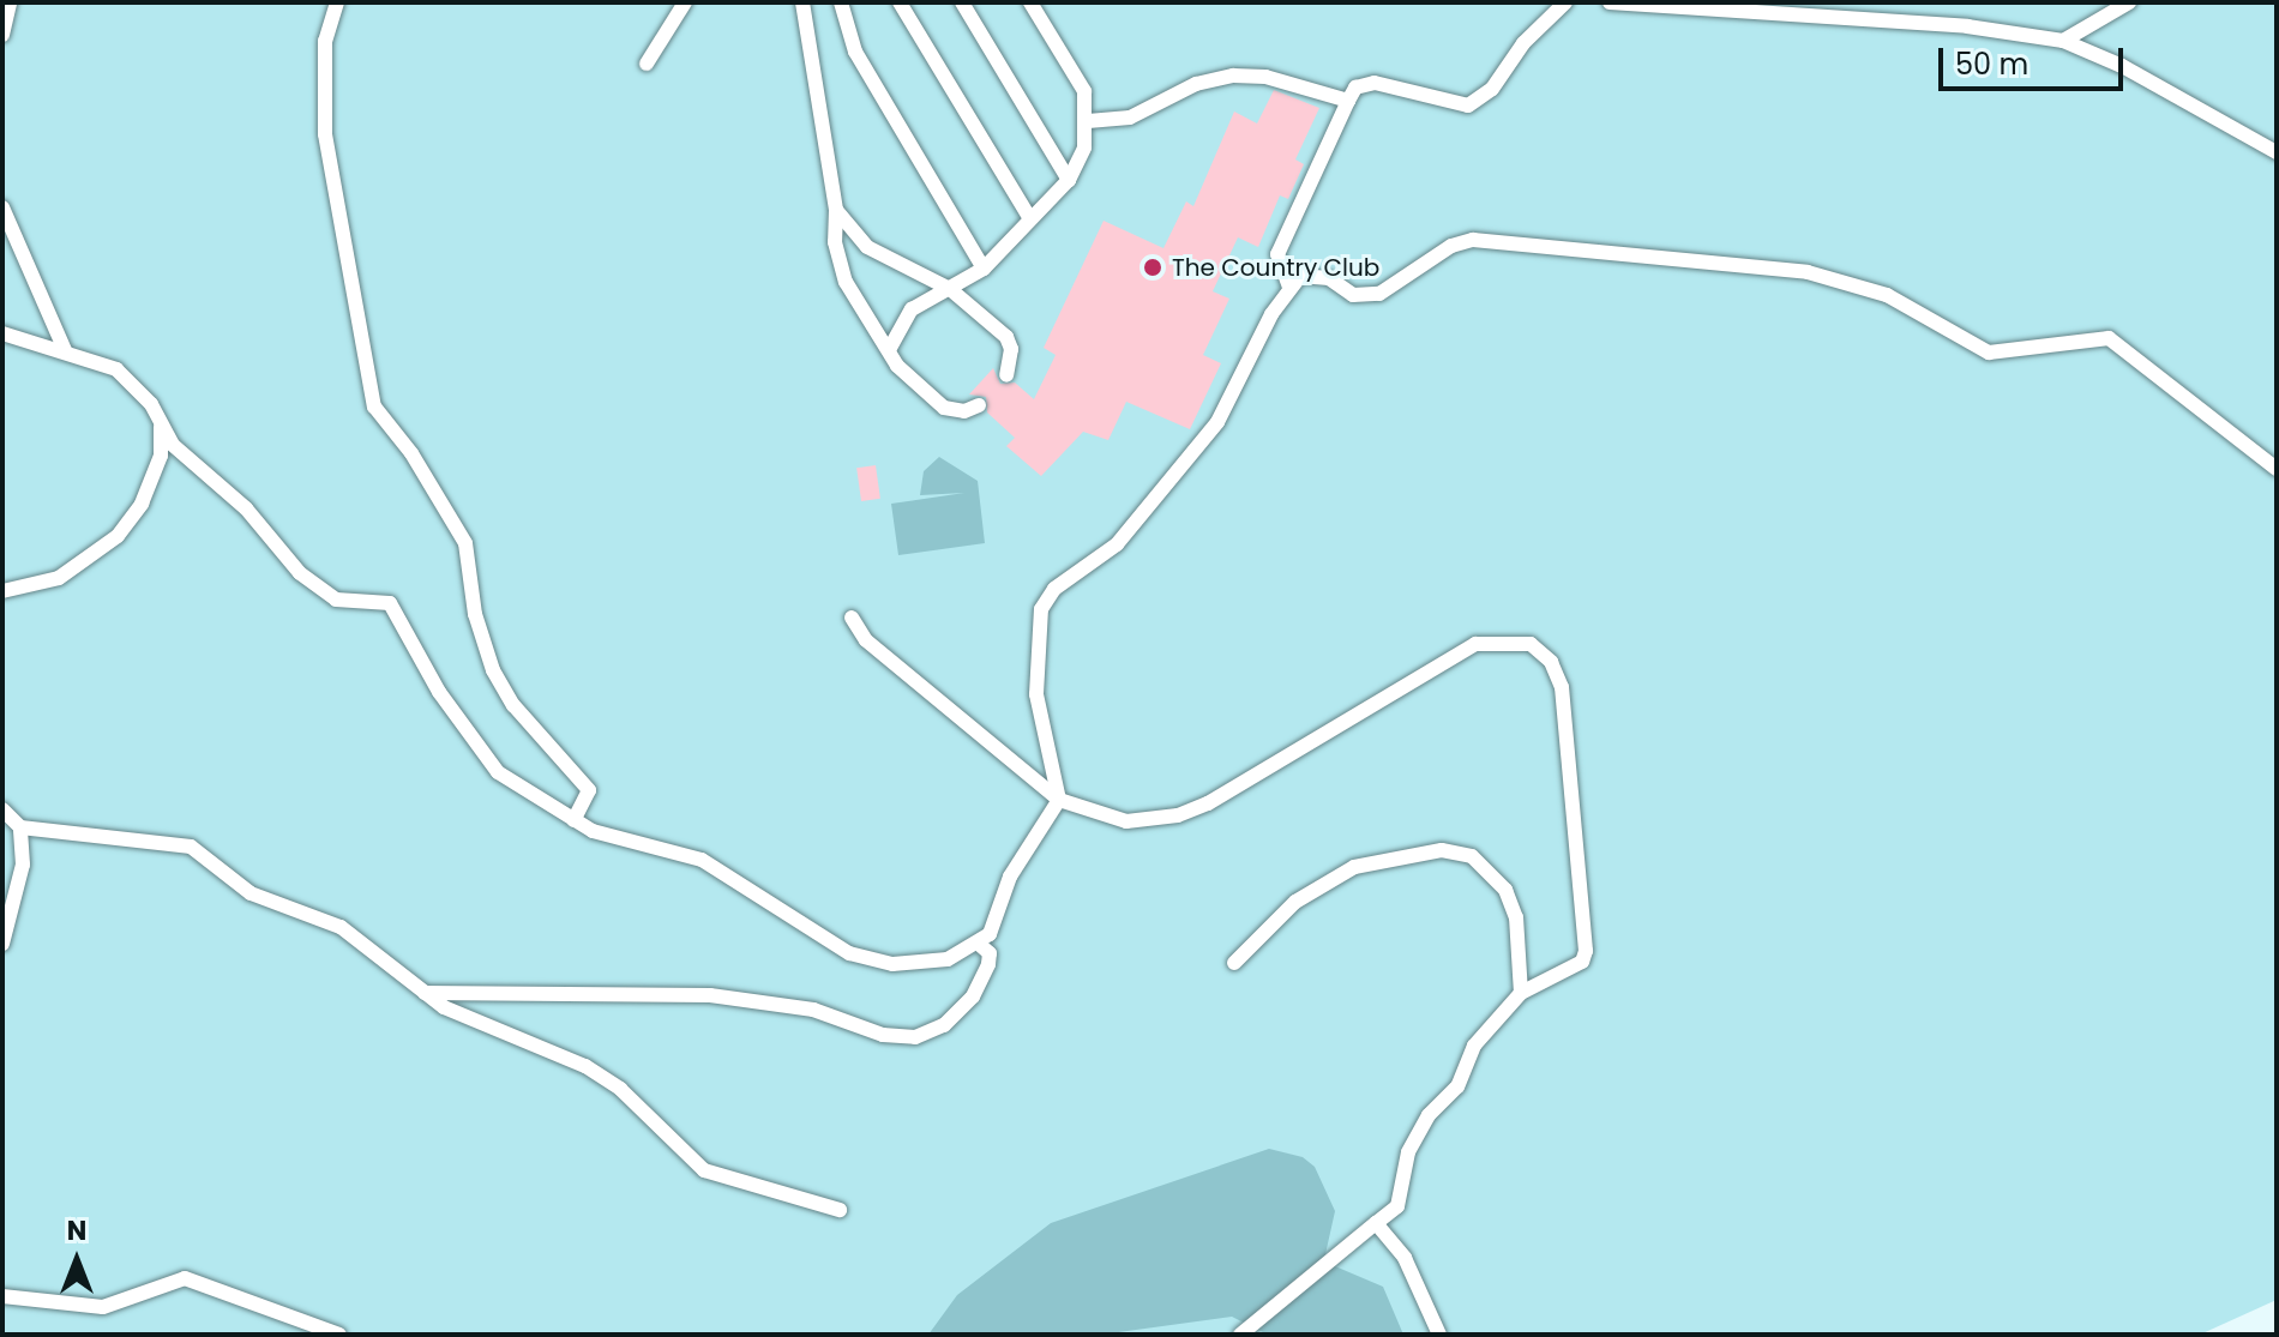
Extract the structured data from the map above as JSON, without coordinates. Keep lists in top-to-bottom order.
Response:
{
  "places": ["The Country Club"],
  "scale_bar": "50 m",
  "north": "top"
}
